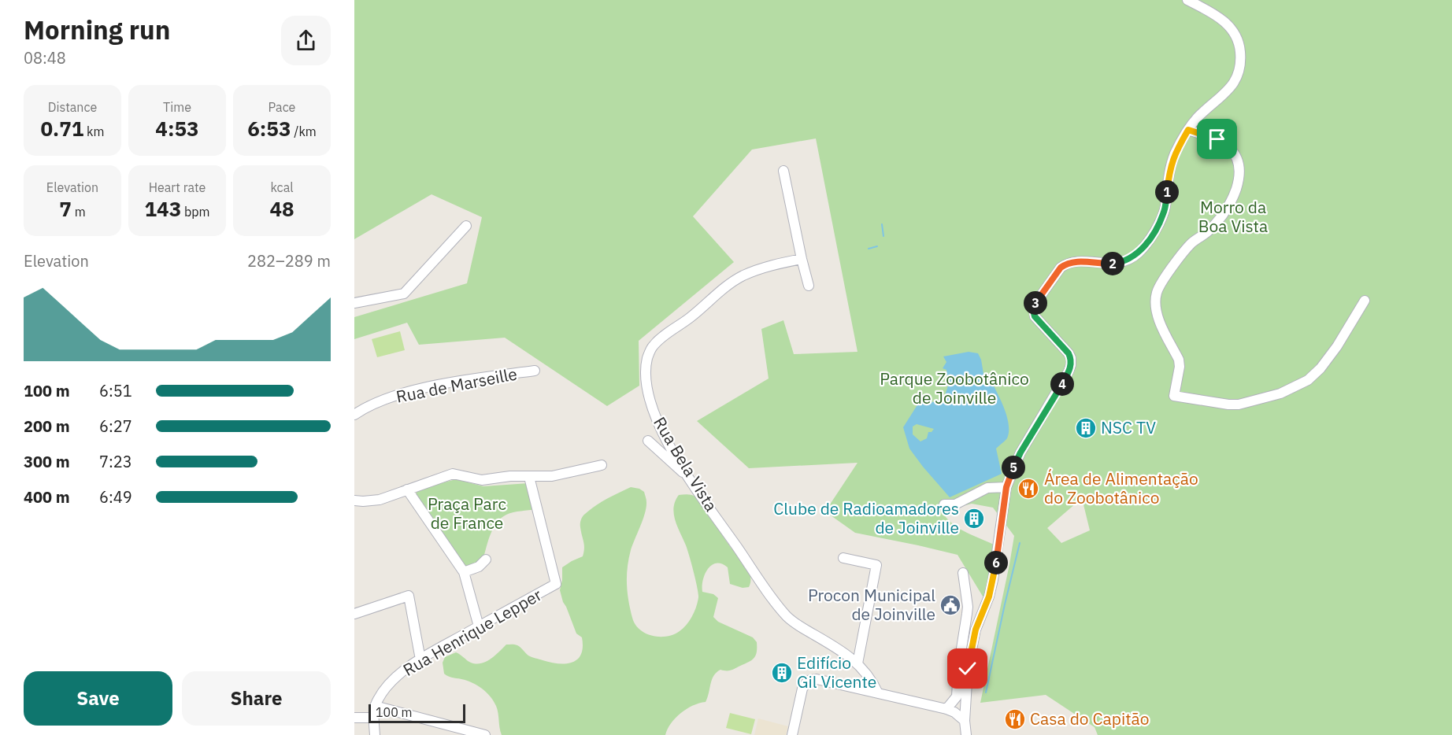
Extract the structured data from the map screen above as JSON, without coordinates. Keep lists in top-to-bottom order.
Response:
{
  "streets": {
    "street": ["Rua de Marseille", "Rua Bela Vista", "Rua Henrique Lepper"]
  },
  "parks": ["Morro da Boa Vista", "Parque Zoobotânico de Joinville", "Praça Parc de France"],
  "places": {
    "building": ["NSC TV", "Clube de Radioamadores de Joinville", "Edifício Gil Vicente"],
    "restaurant": ["Área de Alimentação do Zoobotânico", "Casa do Capitão"],
    "public building": ["Procon Municipal de Joinville"]
  },
  "scale_bar": "100 m",
  "page": {
    "heading": ["Morning run", "08:48"],
    "stats": [
      ["Distance", "0.71 km"],
      ["Time", "4:53"],
      ["Pace", "6:53 /km"],
      ["Elevation", "7 m"],
      ["Heart rate", "143 bpm"],
      ["kcal", "48"]
    ],
    "pins": [
      "1",
      "2",
      "3",
      "4",
      "5",
      "6"
    ],
    "chart": ["Elevation", "282–289 m"],
    "list": [
      {
        "name": "100 m",
        "note": "6:51"
      },
      {
        "name": "200 m",
        "note": "6:27"
      },
      {
        "name": "300 m",
        "note": "7:23"
      },
      {
        "name": "400 m",
        "note": "6:49"
      }
    ],
    "buttons": ["Save", "Share"],
    "scale": "100 m"
  }
}
